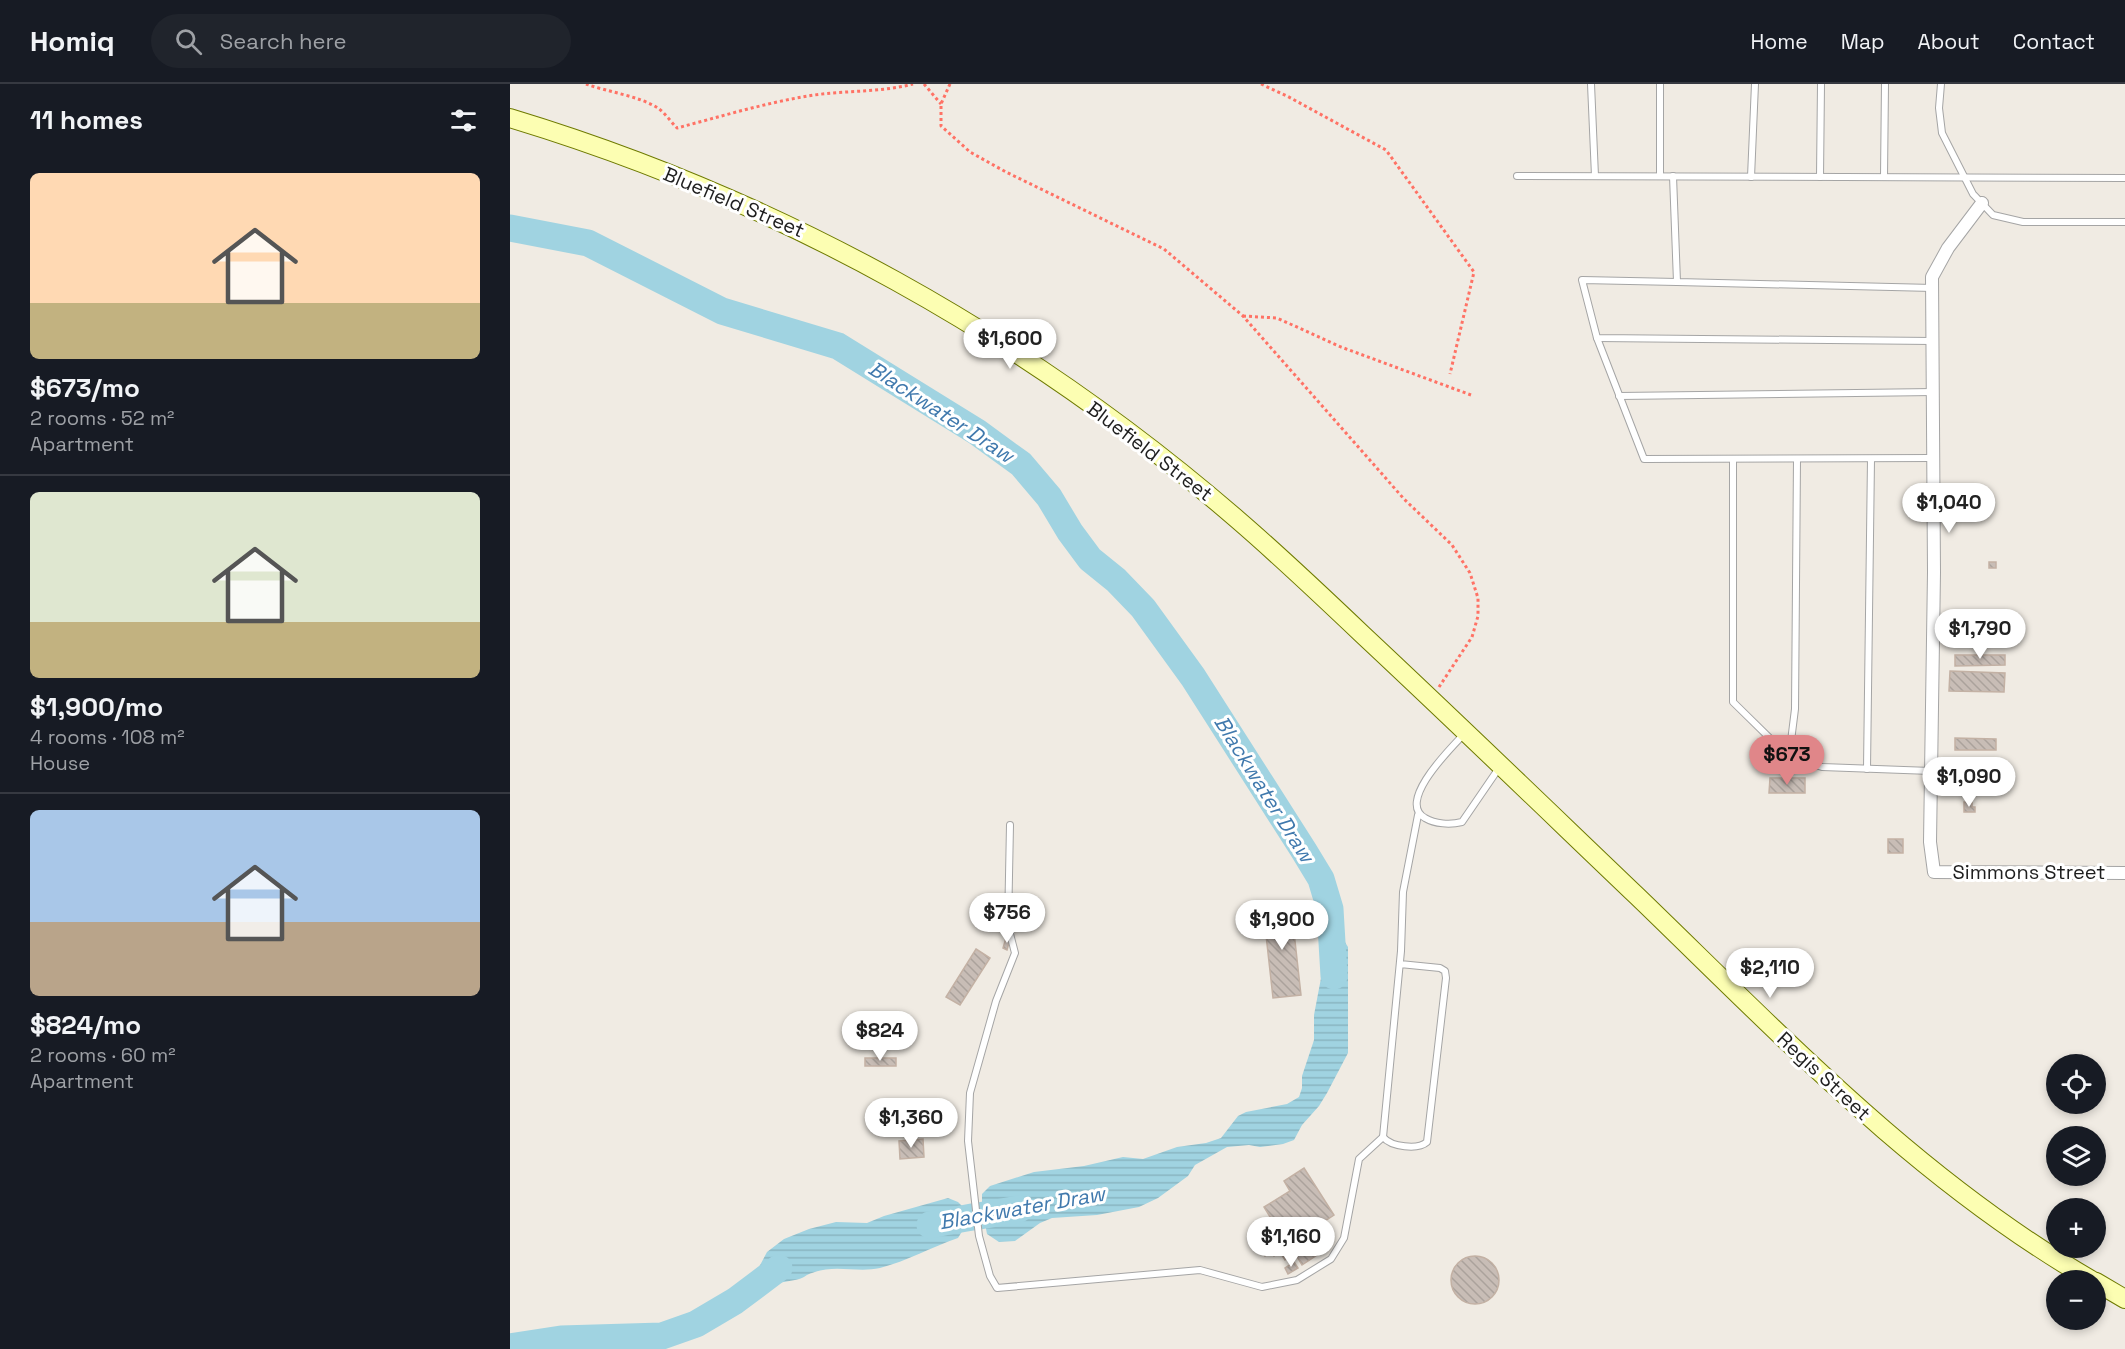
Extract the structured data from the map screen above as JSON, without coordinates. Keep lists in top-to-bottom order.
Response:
{
  "streets": {
    "main road": ["Bluefield Street", "Regis Street"],
    "street": ["Simmons Street"]
  },
  "crossings": [
    ["Bluefield Street", "Regis Street"]
  ],
  "water": ["Blackwater Draw"],
  "page": {
    "header": "Homiq",
    "search": "Search here",
    "nav": [
      "Home",
      "Map",
      "About",
      "Contact"
    ],
    "heading": "11 homes",
    "list": [
      {
        "name": "$673/mo",
        "note": "2 rooms · 52 m² · Apartment"
      },
      {
        "name": "$1,900/mo",
        "note": "4 rooms · 108 m² · House"
      },
      {
        "name": "$824/mo",
        "note": "2 rooms · 60 m² · Apartment"
      }
    ],
    "price": [
      "$1,600",
      "$1,040",
      "$1,790",
      "$673",
      "$1,090",
      "$756",
      "$1,900",
      "$2,110",
      "$824",
      "$1,360",
      "$1,160"
    ],
    "map_buttons": ["+", "−"]
  }
}
